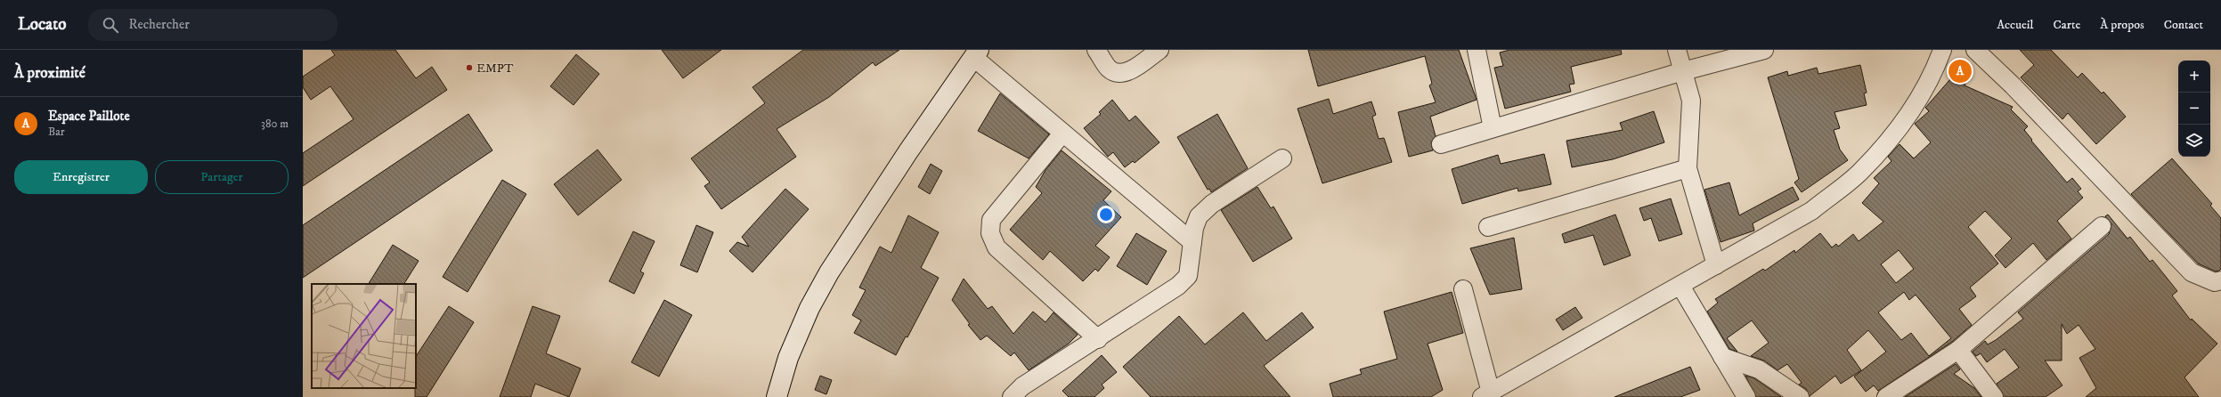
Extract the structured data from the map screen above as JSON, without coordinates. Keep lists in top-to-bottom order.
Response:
{
  "places": ["EMPT"],
  "page": {
    "header": "Locato",
    "search": "Rechercher",
    "nav": [
      "Accueil",
      "Carte",
      "À propos",
      "Contact"
    ],
    "heading": "À proximité",
    "pins": "A",
    "map_buttons": ["+", "−"],
    "list": [
      {
        "mark": "A",
        "name": "Espace Paillote",
        "note": "Bar",
        "value": "380 m"
      }
    ],
    "buttons": ["Enregistrer", "Partager"]
  }
}
